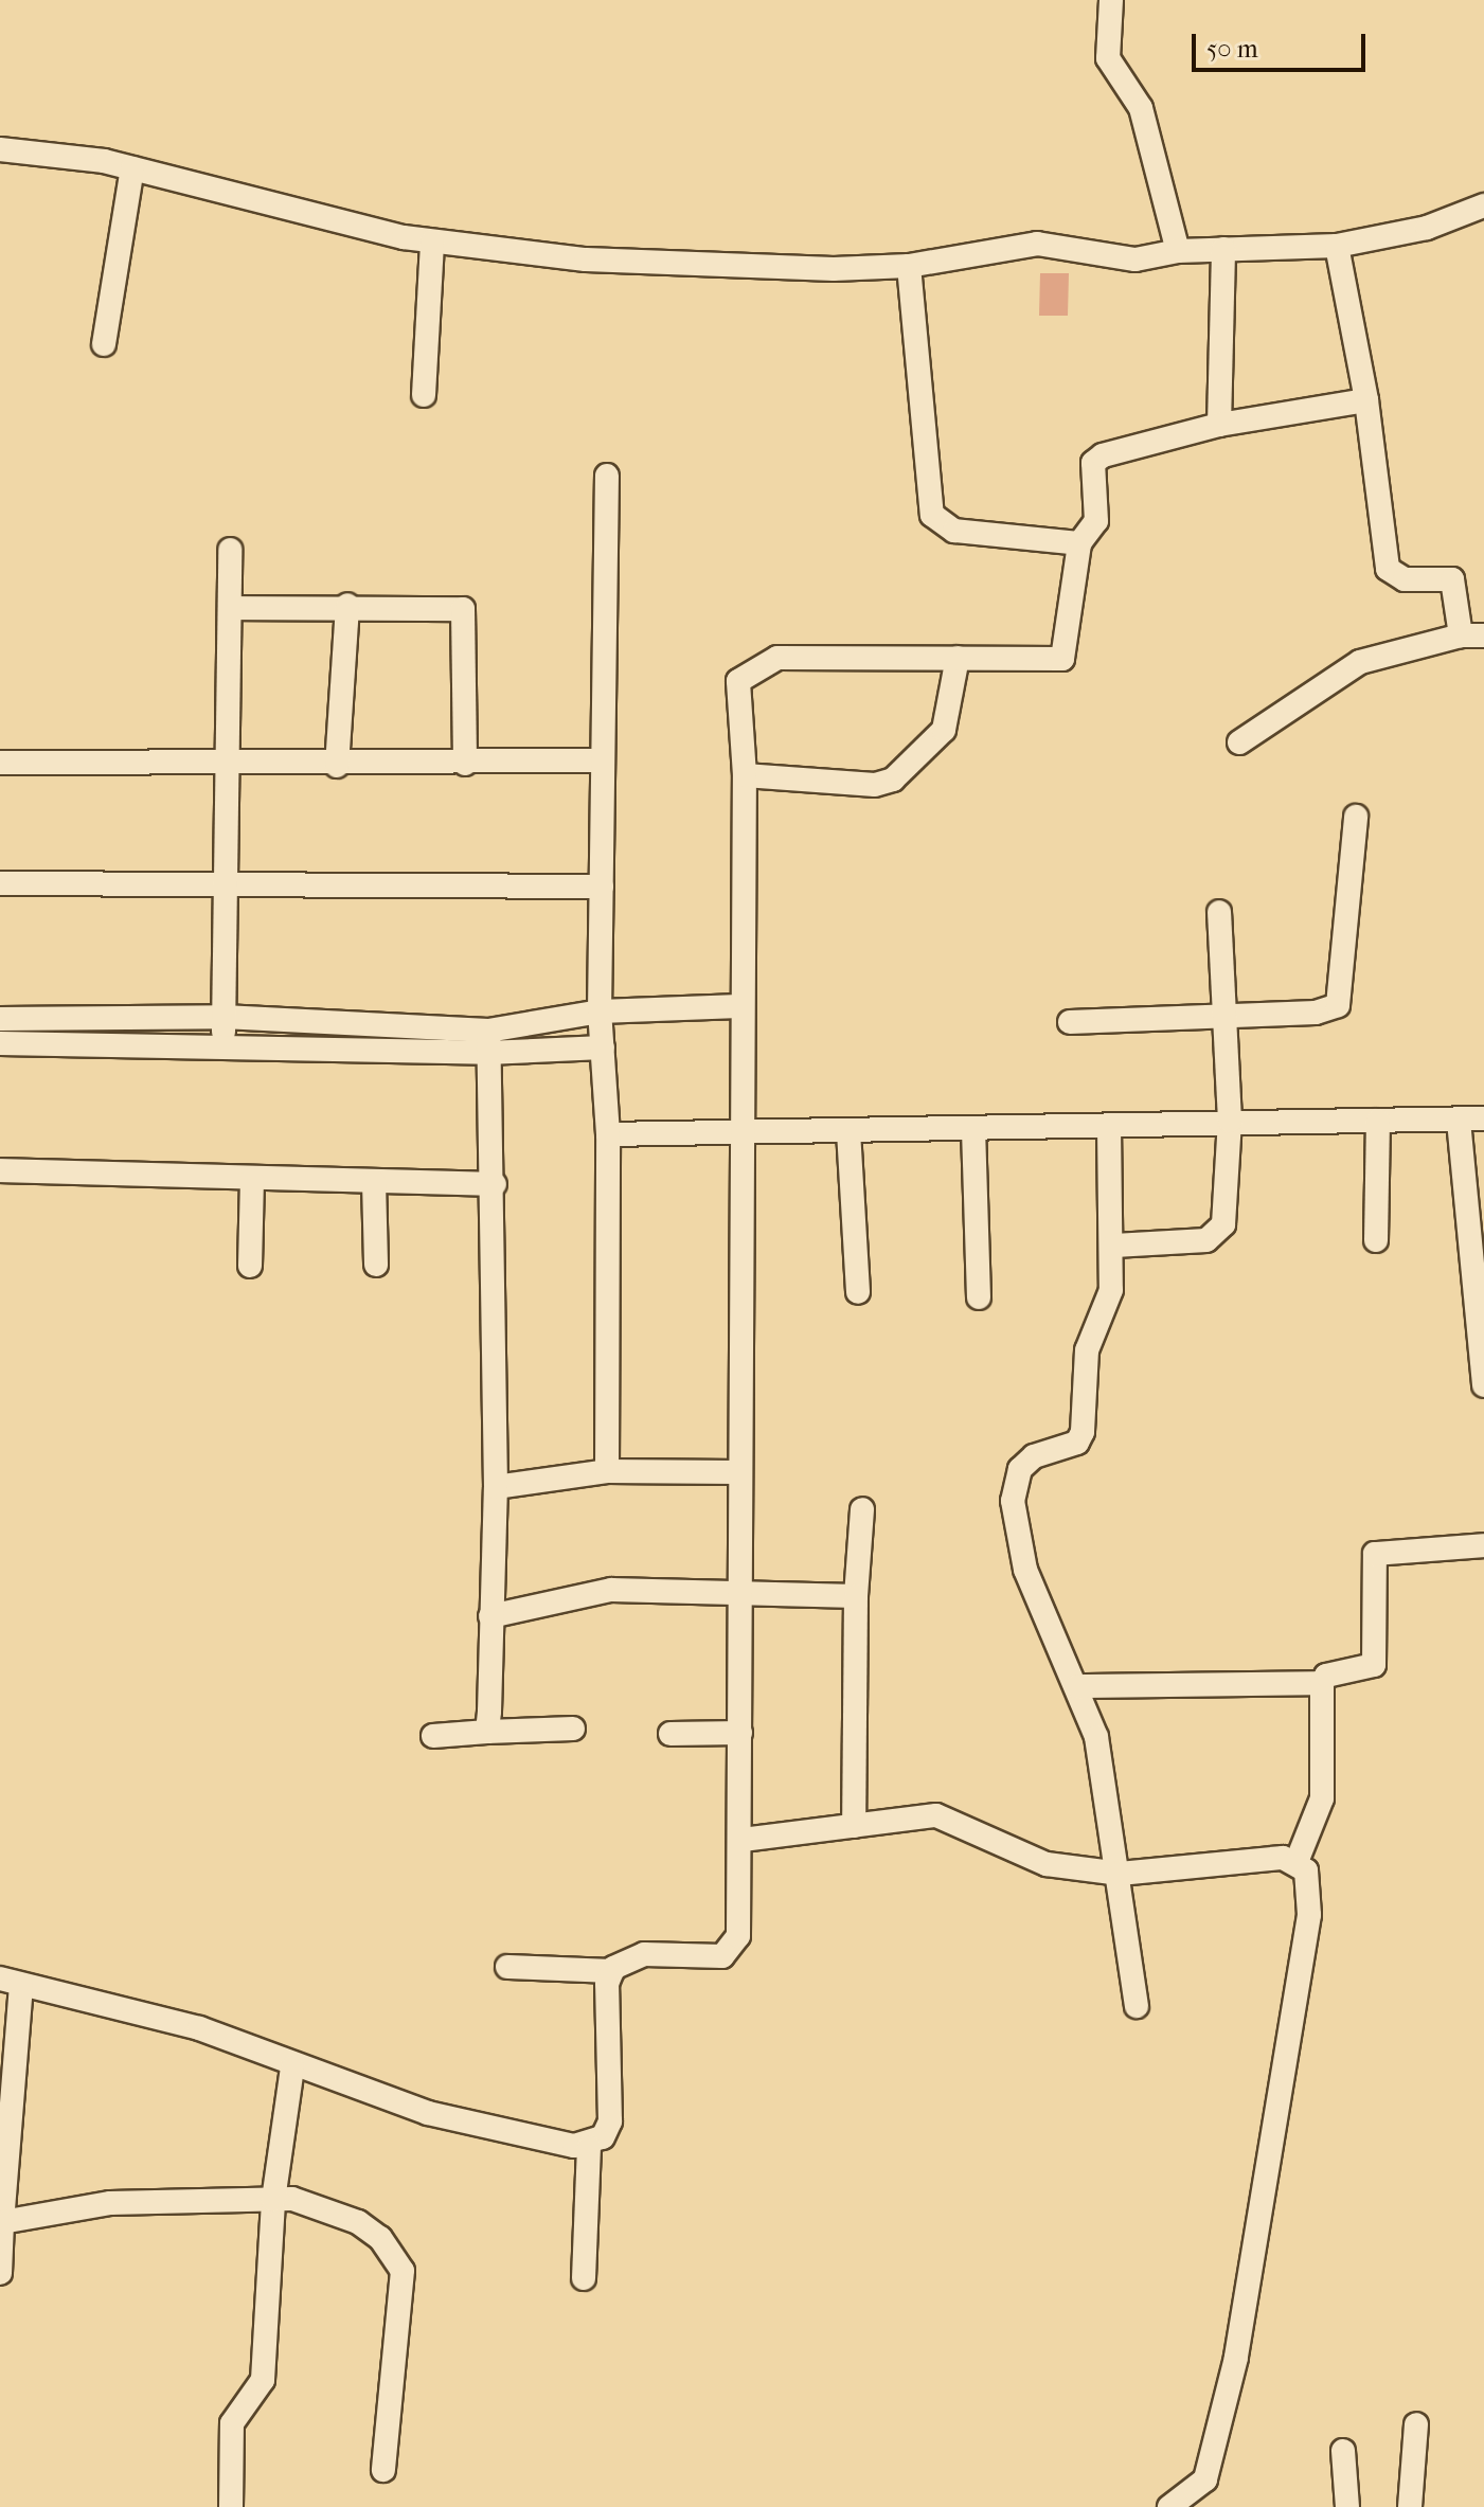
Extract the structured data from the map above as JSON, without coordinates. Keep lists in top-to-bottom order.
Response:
{
  "scale_bar": "50 m"
}
